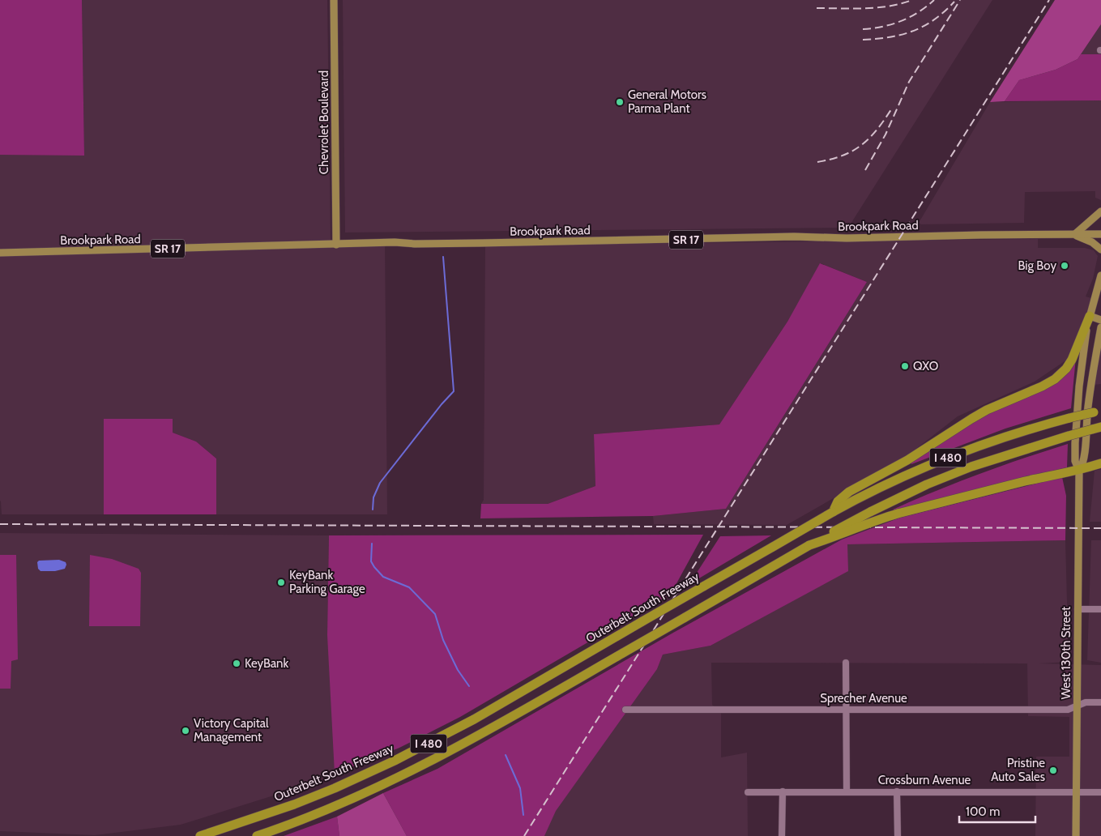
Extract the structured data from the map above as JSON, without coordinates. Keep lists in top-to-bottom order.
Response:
{
  "streets": {
    "highway": ["I 480", "Outerbelt South Freeway"],
    "main road": [
      "Chevrolet Boulevard",
      "Brookpark Road",
      "SR 17",
      "West 130th Street"
    ],
    "street": ["Sprecher Avenue", "Crossburn Avenue"]
  },
  "crossings": [
    ["Chevrolet Boulevard", "Brookpark Road"],
    ["West 130th Street", "Sprecher Avenue"],
    ["West 130th Street", "Crossburn Avenue"]
  ],
  "places": [
    "General Motors Parma Plant",
    "Big Boy",
    "QXO",
    "KeyBank Parking Garage",
    "KeyBank",
    "Victory Capital Management",
    "Pristine Auto Sales"
  ],
  "scale_bar": "100 m"
}
